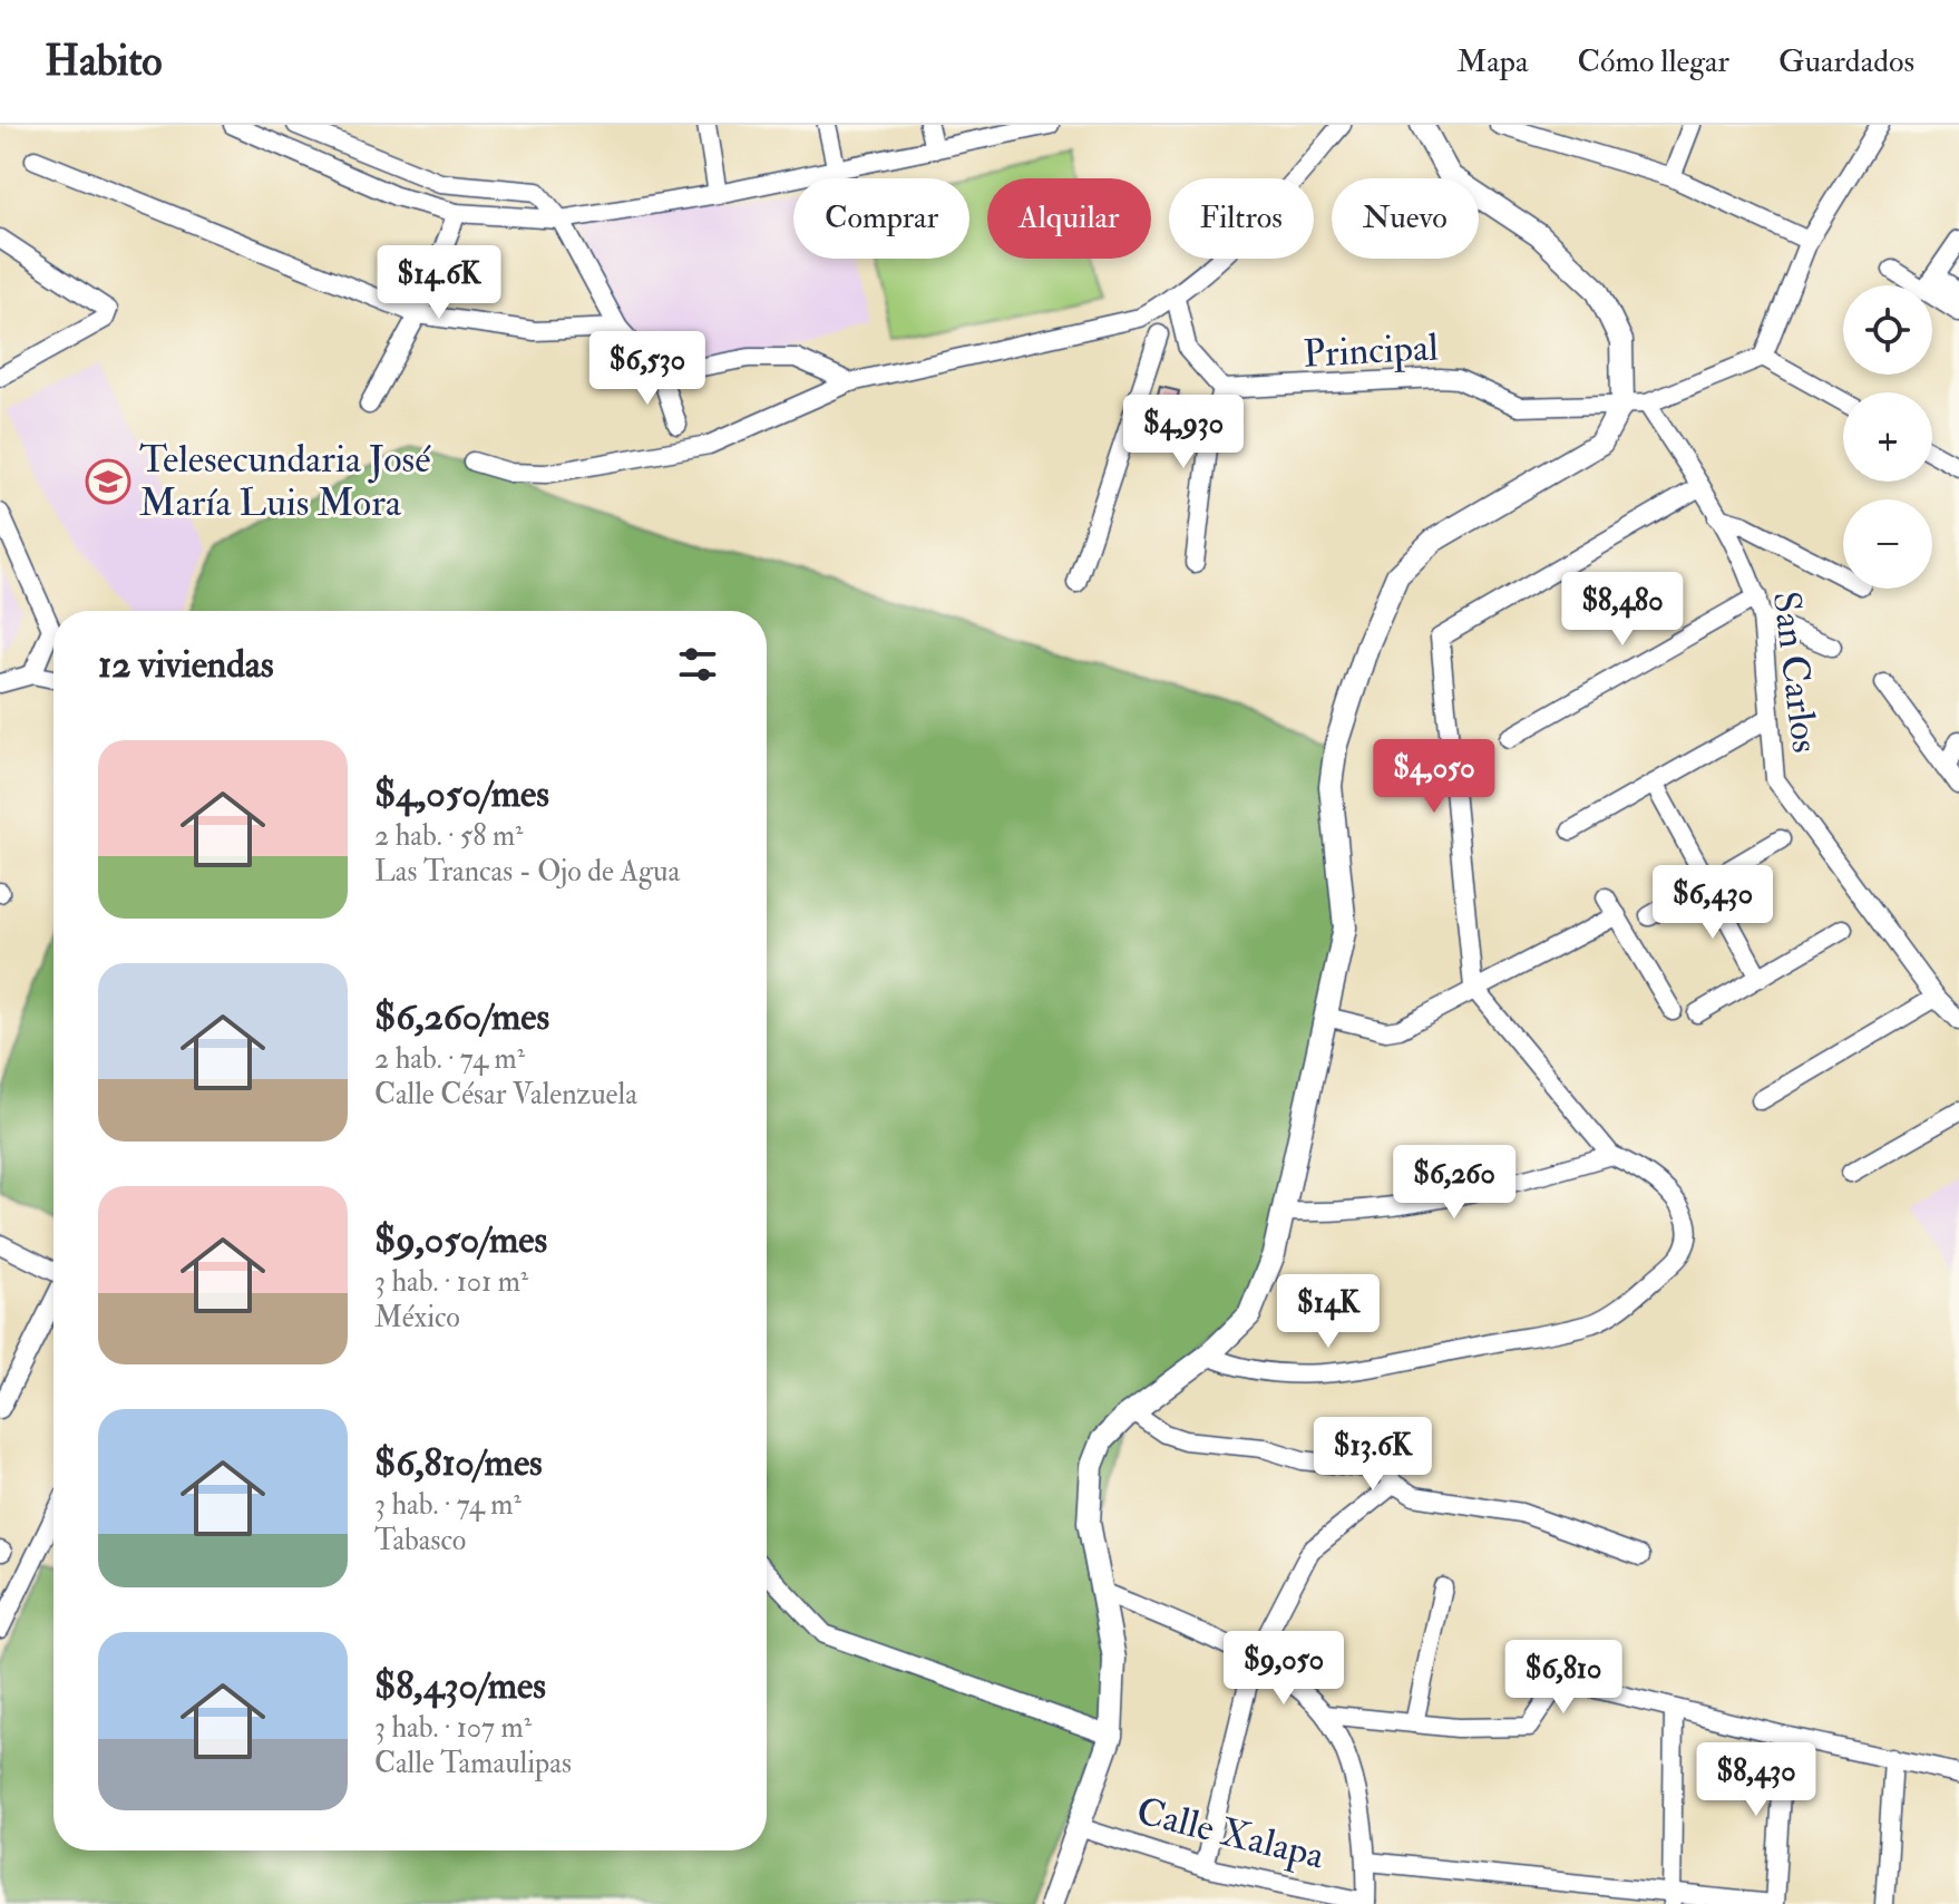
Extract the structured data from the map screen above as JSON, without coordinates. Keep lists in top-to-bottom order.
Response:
{
  "streets": {
    "street": ["Principal", "San Carlos", "Calle Xalapa"]
  },
  "crossings": [
    ["Principal", "San Carlos"]
  ],
  "places": {
    "school or university": ["Telesecundaria José María Luis Mora"]
  },
  "page": {
    "header": "Habito",
    "nav": ["Mapa", "Cómo llegar", "Guardados"],
    "chip": [
      "Comprar",
      "Alquilar",
      "Filtros",
      "Nuevo"
    ],
    "price": [
      "$14.6K",
      "$6,530",
      "$4,930",
      "$8,480",
      "$4,050",
      "$6,430",
      "$6,260",
      "$14K",
      "$13.6K",
      "$9,050",
      "$6,810",
      "$8,430"
    ],
    "map_buttons": ["+", "−"],
    "heading": "12 viviendas",
    "list": [
      {
        "name": "$4,050/mes",
        "note": "2 hab. · 58 m² · Las Trancas - Ojo de Agua"
      },
      {
        "name": "$6,260/mes",
        "note": "2 hab. · 74 m² · Calle César Valenzuela"
      },
      {
        "name": "$9,050/mes",
        "note": "3 hab. · 101 m² · México"
      },
      {
        "name": "$6,810/mes",
        "note": "3 hab. · 74 m² · Tabasco"
      },
      {
        "name": "$8,430/mes",
        "note": "3 hab. · 107 m² · Calle Tamaulipas"
      }
    ]
  }
}
